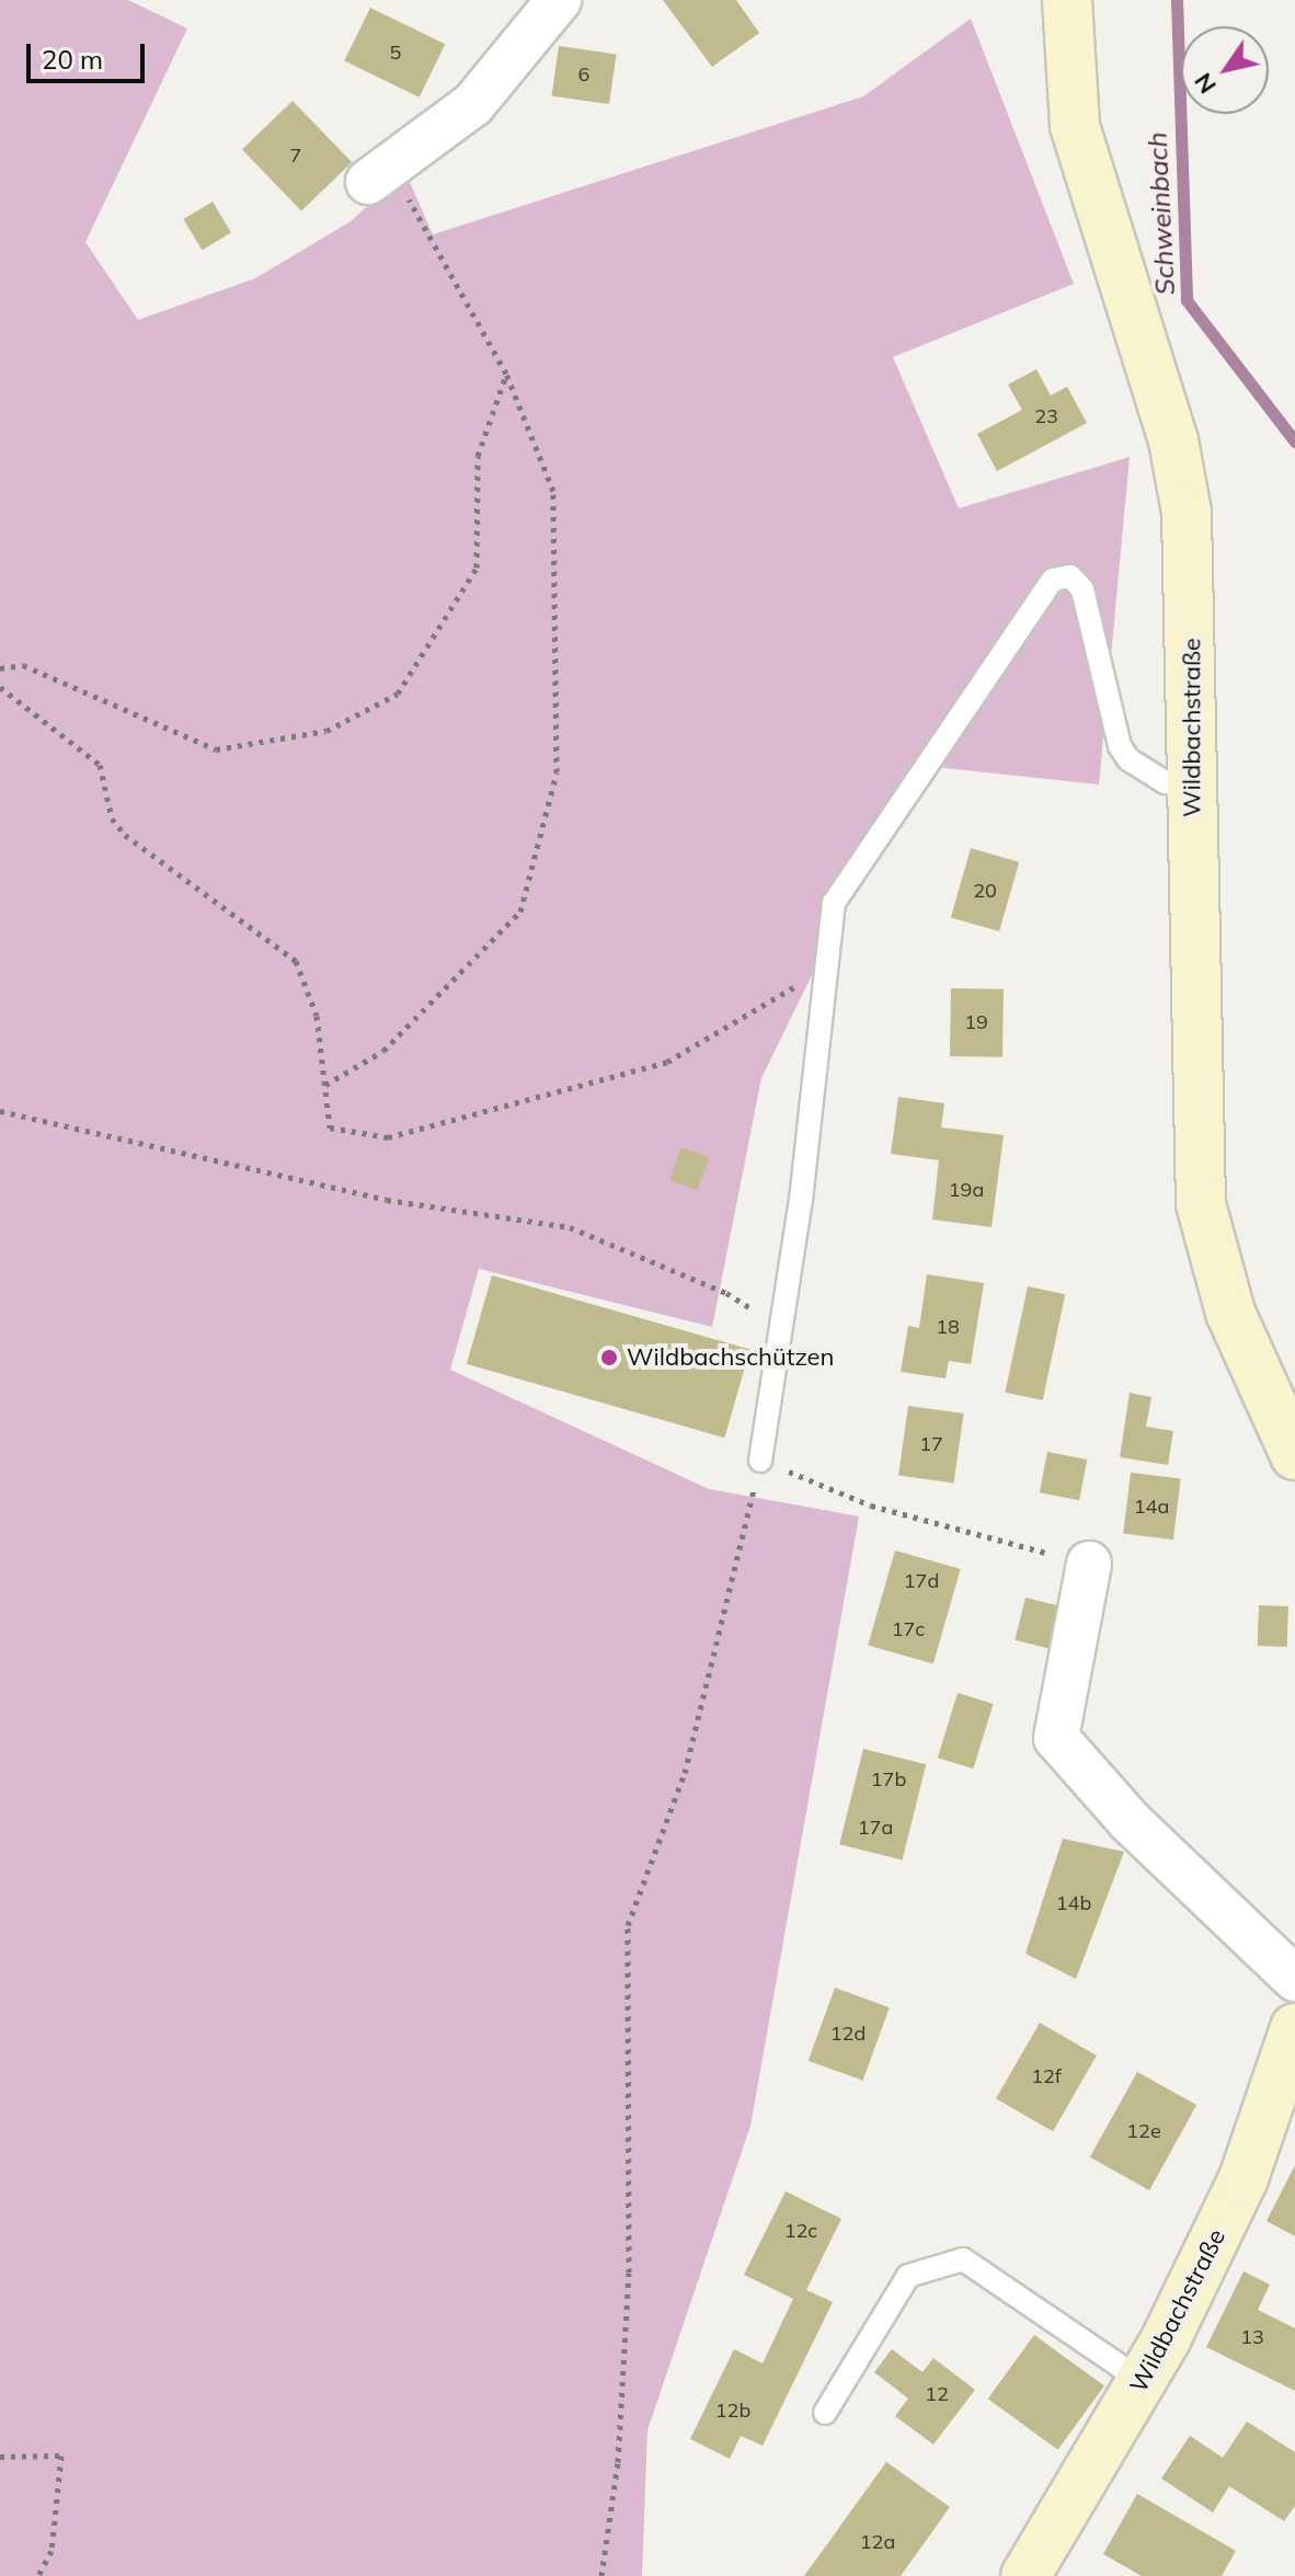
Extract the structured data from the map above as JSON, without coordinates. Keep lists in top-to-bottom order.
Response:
{
  "streets": {
    "main road": ["Wildbachstraße"]
  },
  "water": ["Schweinbach"],
  "places": ["Wildbachschützen"],
  "house_numbers": [
    "5",
    "6",
    "7",
    "23",
    "20",
    "19",
    "19a",
    "18",
    "17",
    "14a",
    "17d",
    "17c",
    "17b",
    "17a",
    "14b",
    "12d",
    "12f",
    "12e",
    "12c",
    "13",
    "12",
    "12b",
    "12a"
  ],
  "scale_bar": "20 m",
  "north": "bottom left"
}
